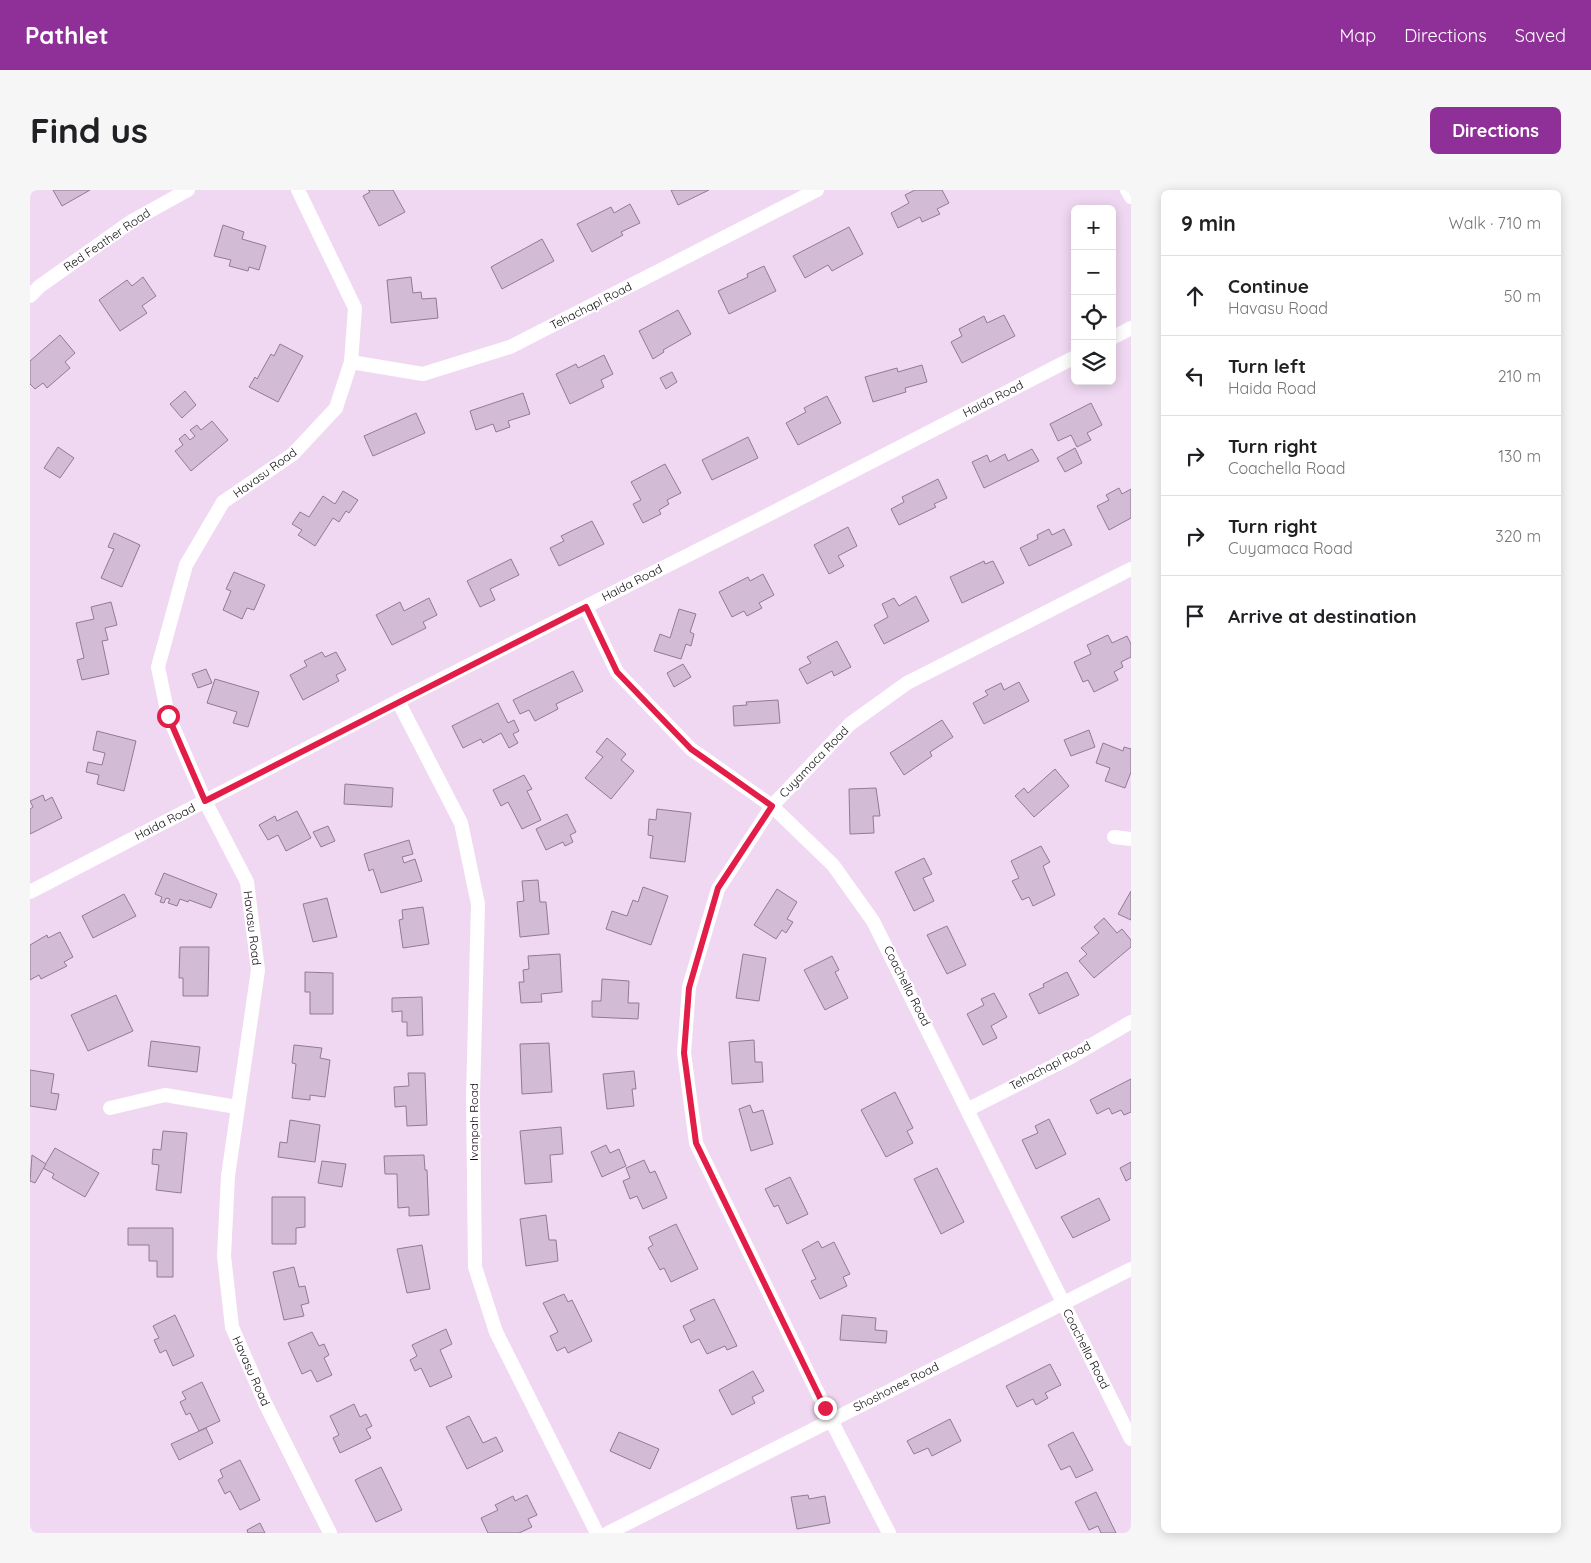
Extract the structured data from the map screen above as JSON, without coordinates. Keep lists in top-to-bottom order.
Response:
{
  "streets": {
    "street": [
      "Red Feather Road",
      "Tehachapi Road",
      "Haida Road",
      "Havasu Road",
      "Cuyamaca Road",
      "Coachella Road",
      "Ivanpah Road",
      "Shoshonee Road"
    ]
  },
  "crossings": [
    ["Tehachapi Road", "Havasu Road"],
    ["Tehachapi Road", "Coachella Road"],
    ["Haida Road", "Havasu Road"],
    ["Haida Road", "Coachella Road"],
    ["Haida Road", "Ivanpah Road"],
    ["Cuyamaca Road", "Coachella Road"],
    ["Cuyamaca Road", "Shoshonee Road"],
    ["Coachella Road", "Shoshonee Road"]
  ],
  "page": {
    "header": "Pathlet",
    "nav": ["Map", "Directions", "Saved"],
    "buttons": "Directions",
    "title": "Find us",
    "heading": ["9 min", "Walk · 710 m"],
    "map_buttons": ["+", "−"],
    "list": [
      ["Continue", "Havasu Road", "50 m"],
      ["Turn left", "Haida Road", "210 m"],
      ["Turn right", "Coachella Road", "130 m"],
      ["Turn right", "Cuyamaca Road", "320 m"],
      "Arrive at destination"
    ]
  }
}
